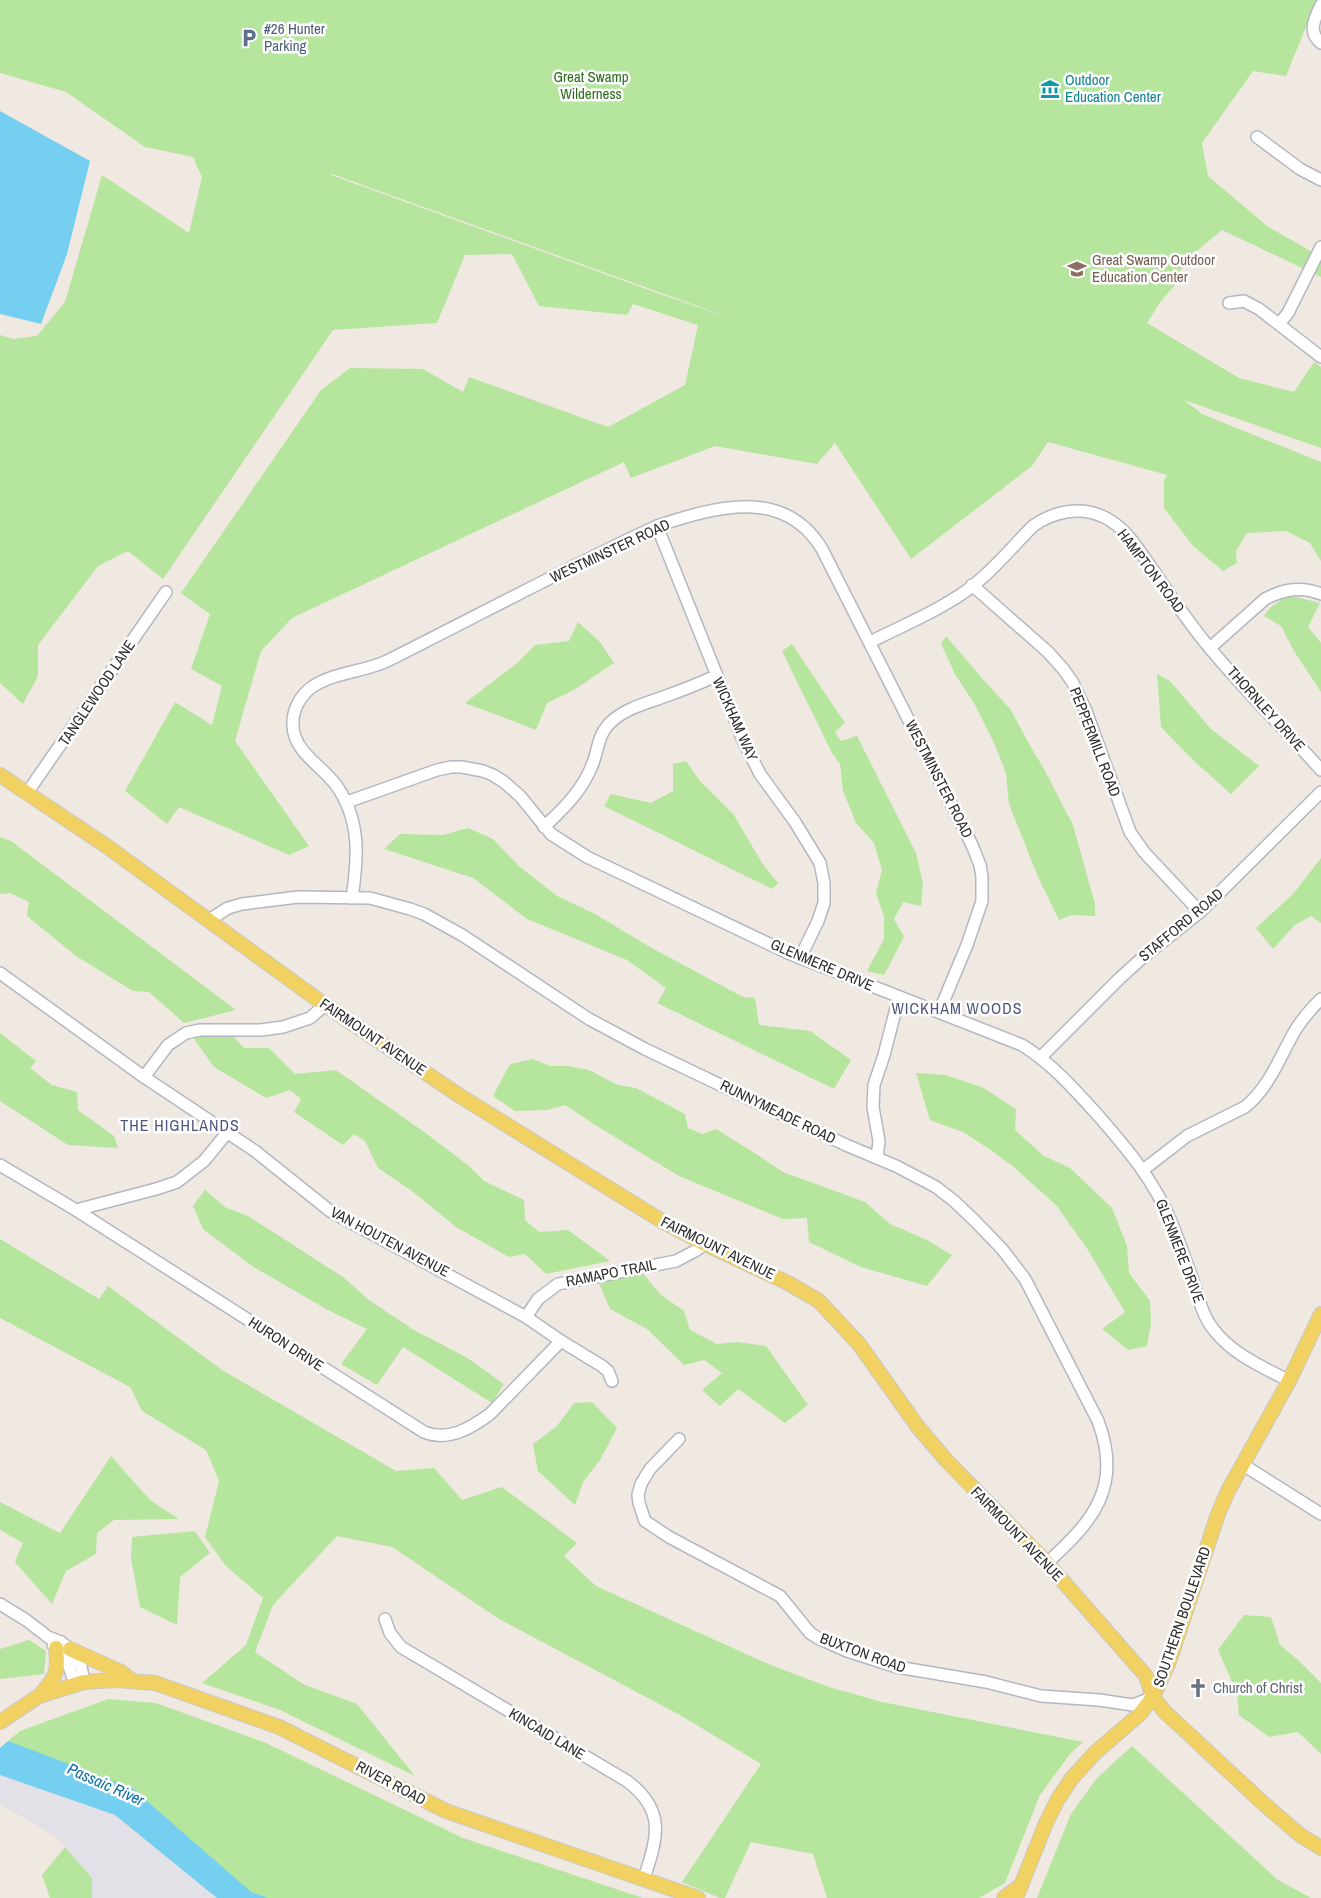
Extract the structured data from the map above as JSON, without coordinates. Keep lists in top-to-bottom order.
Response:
{
  "streets": {
    "main road": ["FAIRMOUNT AVENUE", "SOUTHERN BOULEVARD", "RIVER ROAD"],
    "street": [
      "WESTMINSTER ROAD",
      "HAMPTON ROAD",
      "TANGLEWOOD LANE",
      "THORNLEY DRIVE",
      "WICKHAM WAY",
      "PEPPERMILL ROAD",
      "STAFFORD ROAD",
      "GLENMERE DRIVE",
      "RUNNYMEADE ROAD",
      "VAN HOUTEN AVENUE",
      "RAMAPO TRAIL",
      "HURON DRIVE",
      "BUXTON ROAD",
      "KINCAID LANE"
    ]
  },
  "crossings": [
    ["WESTMINSTER ROAD", "HAMPTON ROAD"],
    ["WESTMINSTER ROAD", "WICKHAM WAY"],
    ["WESTMINSTER ROAD", "GLENMERE DRIVE"],
    ["WESTMINSTER ROAD", "RUNNYMEADE ROAD"],
    ["HAMPTON ROAD", "THORNLEY DRIVE"],
    ["HAMPTON ROAD", "PEPPERMILL ROAD"],
    ["TANGLEWOOD LANE", "FAIRMOUNT AVENUE"],
    ["WICKHAM WAY", "GLENMERE DRIVE"],
    ["PEPPERMILL ROAD", "STAFFORD ROAD"],
    ["STAFFORD ROAD", "GLENMERE DRIVE"],
    ["GLENMERE DRIVE", "SOUTHERN BOULEVARD"],
    ["FAIRMOUNT AVENUE", "RUNNYMEADE ROAD"],
    ["FAIRMOUNT AVENUE", "RAMAPO TRAIL"],
    ["FAIRMOUNT AVENUE", "SOUTHERN BOULEVARD"],
    ["FAIRMOUNT AVENUE", "BUXTON ROAD"],
    ["VAN HOUTEN AVENUE", "RAMAPO TRAIL"],
    ["VAN HOUTEN AVENUE", "HURON DRIVE"],
    ["SOUTHERN BOULEVARD", "BUXTON ROAD"],
    ["KINCAID LANE", "RIVER ROAD"]
  ],
  "districts": ["WICKHAM WOODS", "THE HIGHLANDS"],
  "water": ["Passaic River"],
  "parks": ["Great Swamp Wilderness"],
  "places": {
    "parking": ["#26 Hunter Parking"],
    "museum": ["Outdoor Education Center"],
    "school or university": ["Great Swamp Outdoor Education Center"],
    "church": ["Church of Christ"]
  }
}
